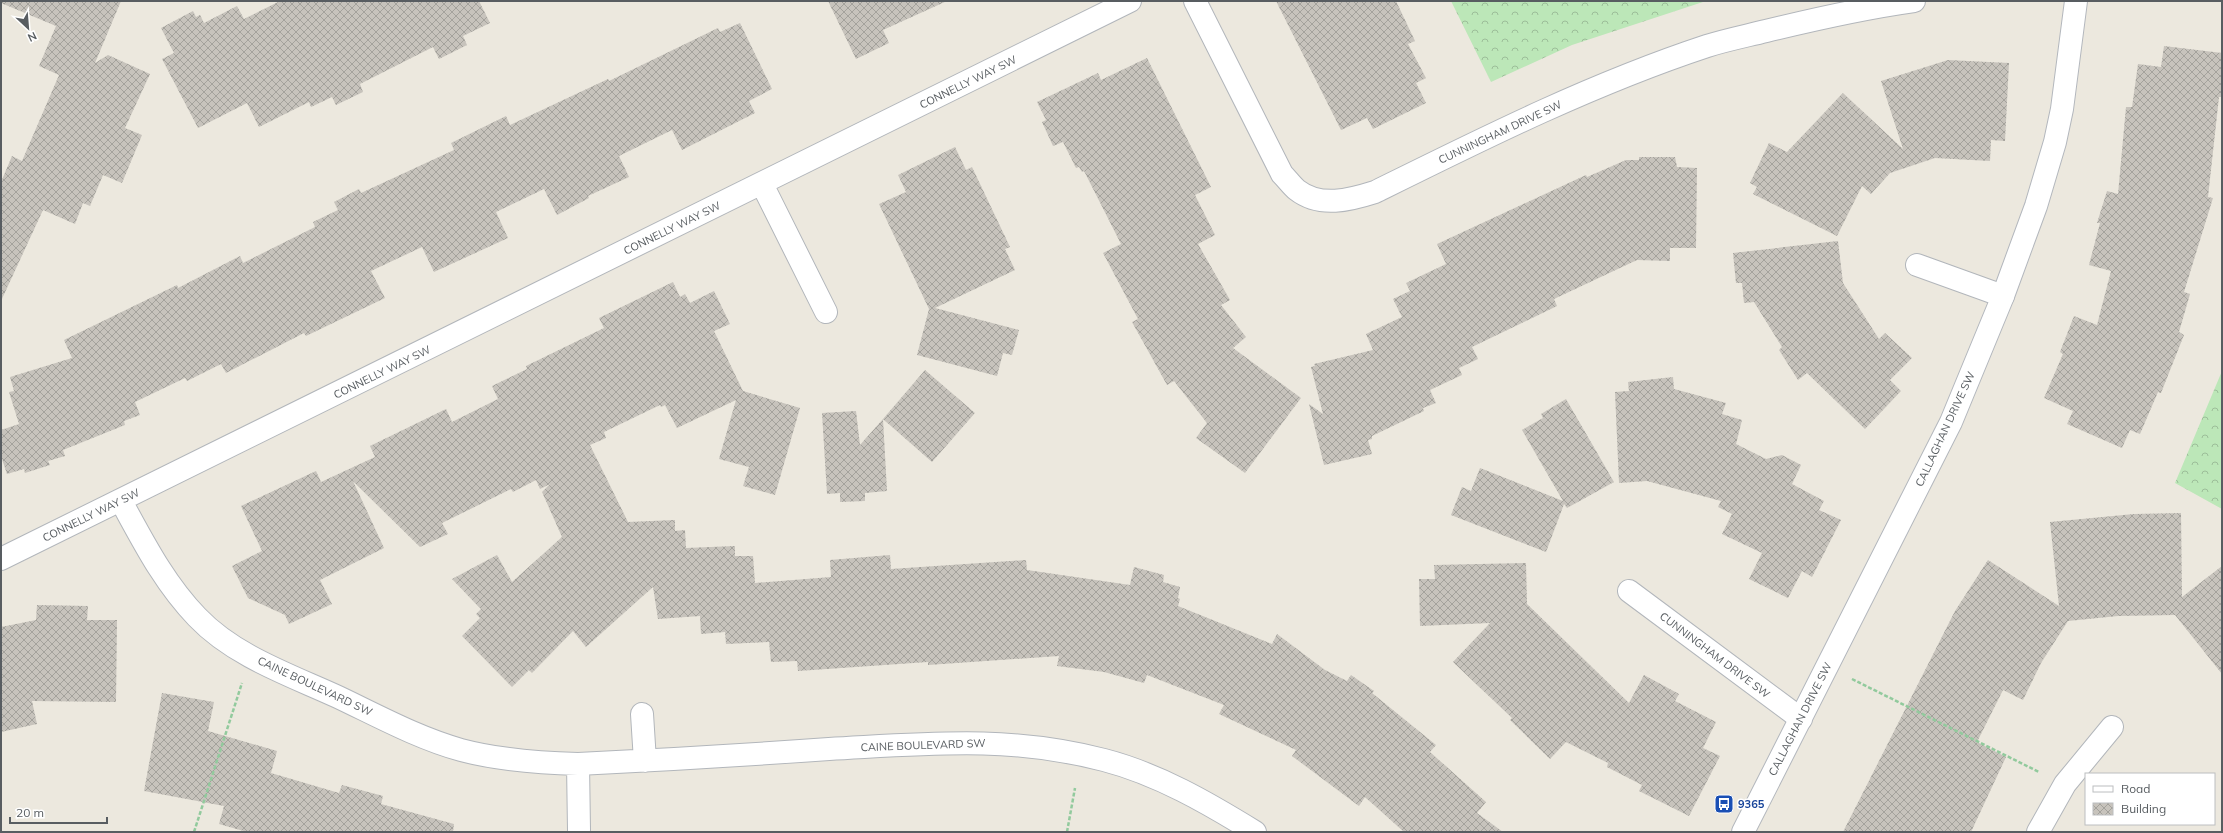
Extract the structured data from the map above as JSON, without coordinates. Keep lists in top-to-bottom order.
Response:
{
  "streets": {
    "street": [
      "CONNELLY WAY SW",
      "CUNNINGHAM DRIVE SW",
      "CALLAGHAN DRIVE SW",
      "CAINE BOULEVARD SW"
    ]
  },
  "crossings": [
    ["CONNELLY WAY SW", "CAINE BOULEVARD SW"],
    ["CUNNINGHAM DRIVE SW", "CALLAGHAN DRIVE SW"]
  ],
  "places": {
    "bus stop": ["9365"]
  },
  "legend": ["Road", "Building"],
  "scale_bar": "20 m",
  "north": "bottom right"
}
